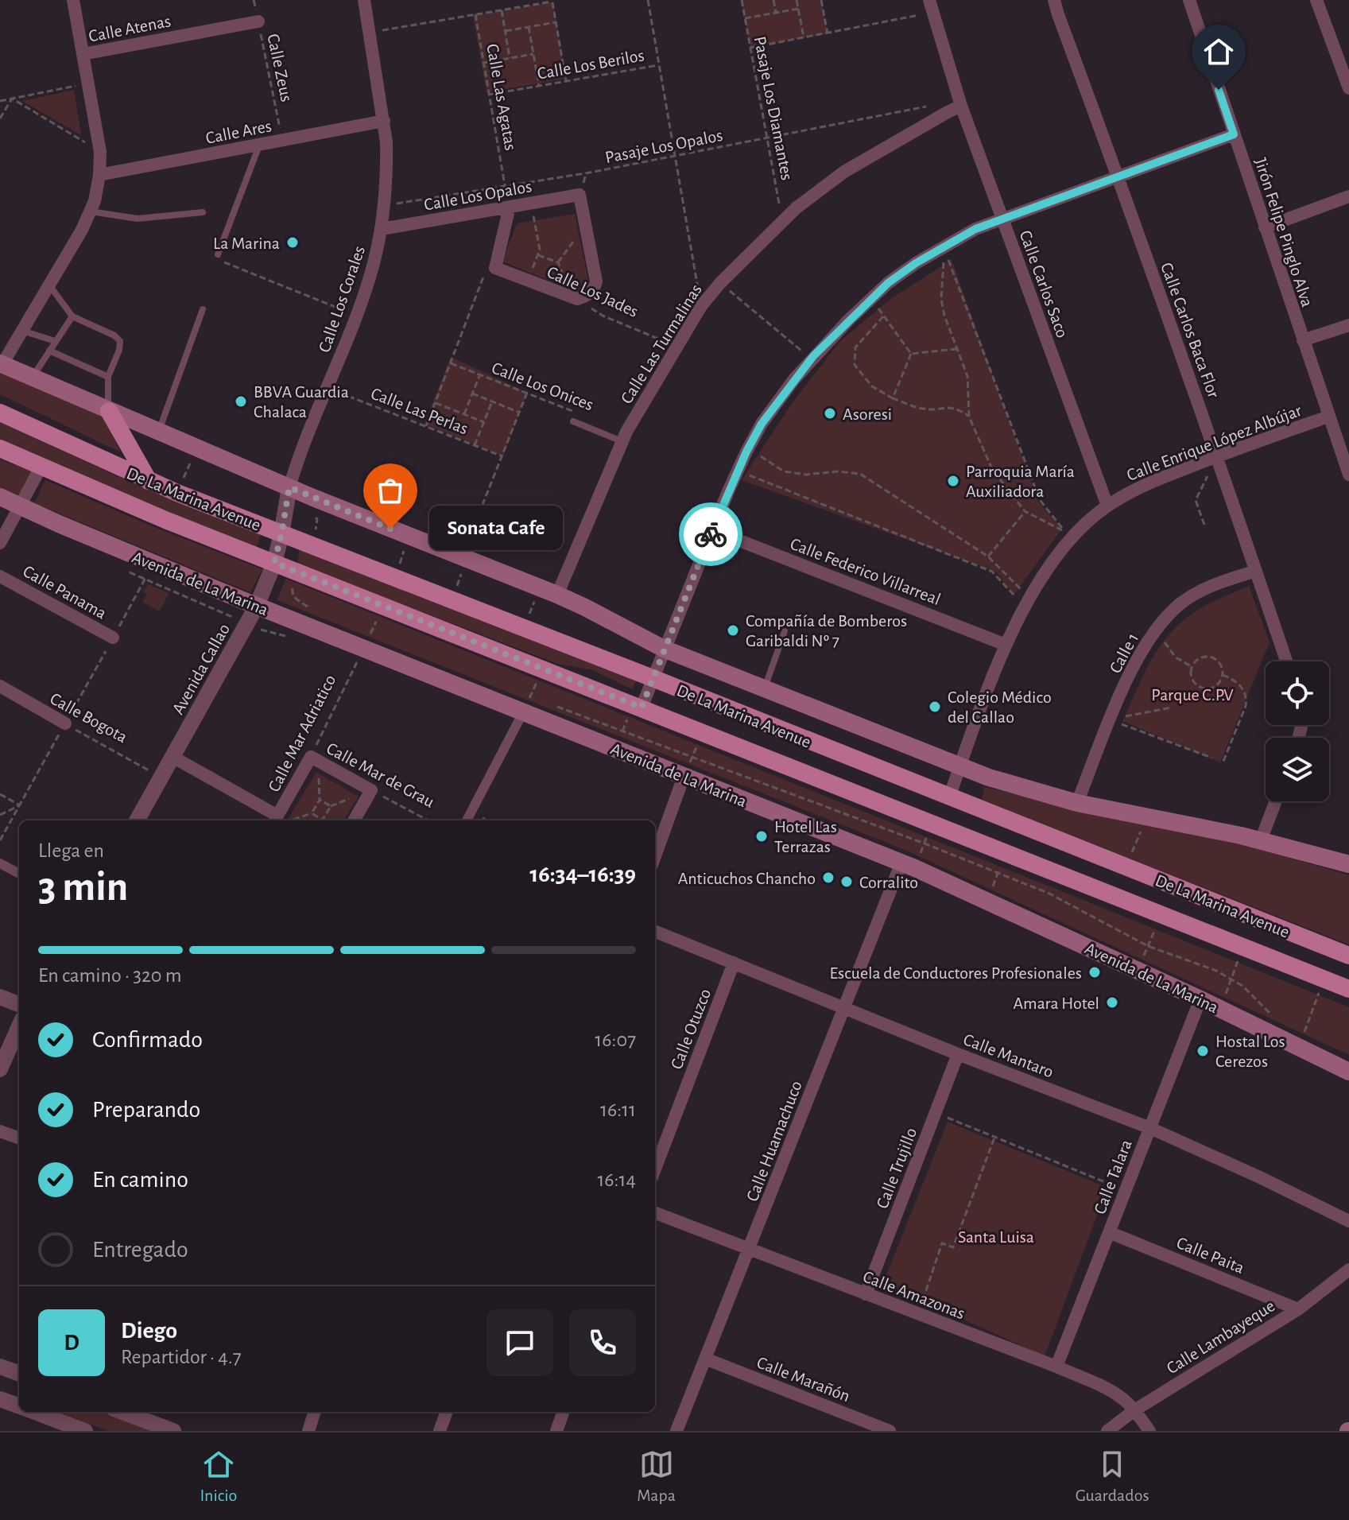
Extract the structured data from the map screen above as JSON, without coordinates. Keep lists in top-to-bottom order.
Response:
{
  "streets": {
    "main road": ["De La Marina Avenue", "Avenida de La Marina"],
    "street": [
      "Calle Atenas",
      "Calle Ares",
      "Calle Los Opalos",
      "Jirón Felipe Pinglo Alva",
      "Calle Carlos Saco",
      "Calle Los Jades",
      "Calle Los Corales",
      "Calle Carlos Baca Flor",
      "Calle Las Turmalinas",
      "Calle Enrique López Albújar",
      "Calle Federico Villarreal",
      "Calle Panama",
      "Calle 1",
      "Avenida Callao",
      "Calle Bogota",
      "Calle Mar Adriatico",
      "Calle Mar de Grau",
      "Calle Otuzco",
      "Calle Mantaro",
      "Calle Huamachuco",
      "Calle Trujillo",
      "Calle Talara",
      "Calle Paita",
      "Calle Amazonas",
      "Calle Lambayeque",
      "Calle Marañón"
    ],
    "path": [
      "Calle Los Berilos",
      "Calle Zeus",
      "Calle Las Agatas",
      "Pasaje Los Diamantes",
      "Pasaje Los Opalos",
      "Calle Los Onices",
      "Calle Las Perlas"
    ]
  },
  "crossings": [
    ["Calle Atenas", "Calle Zeus"],
    ["Calle Los Berilos", "Calle Las Agatas"],
    ["Calle Zeus", "Calle Ares"],
    ["Calle Las Agatas", "Calle Los Opalos"],
    ["Pasaje Los Diamantes", "Pasaje Los Opalos"],
    ["Pasaje Los Diamantes", "Calle Las Turmalinas"],
    ["Calle Ares", "Calle Los Corales"],
    ["Pasaje Los Opalos", "Calle Los Opalos"],
    ["Pasaje Los Opalos", "Calle Las Turmalinas"],
    ["Calle Los Opalos", "Calle Los Corales"],
    ["Jirón Felipe Pinglo Alva", "Calle Enrique López Albújar"],
    ["Calle Carlos Saco", "Calle Las Turmalinas"],
    ["Calle Carlos Saco", "Calle Enrique López Albújar"],
    ["Calle Los Jades", "Calle Las Turmalinas"],
    ["Calle Los Corales", "Calle Las Perlas"],
    ["Calle Los Corales", "Avenida Callao"],
    ["Calle Carlos Baca Flor", "Calle Enrique López Albújar"],
    ["Calle Carlos Baca Flor", "Calle 1"],
    ["Calle Enrique López Albújar", "De La Marina Avenue"],
    ["Calle Enrique López Albújar", "Calle Federico Villarreal"],
    ["De La Marina Avenue", "Avenida Callao"],
    ["Avenida de La Marina", "Avenida Callao"],
    ["Avenida de La Marina", "Calle Huamachuco"],
    ["Avenida de La Marina", "Calle Talara"],
    ["Avenida Callao", "Calle Bogota"],
    ["Calle Mar Adriatico", "Calle Mar de Grau"],
    ["Calle Otuzco", "Calle Mantaro"],
    ["Calle Mantaro", "Calle Huamachuco"],
    ["Calle Mantaro", "Calle Trujillo"],
    ["Calle Mantaro", "Calle Talara"],
    ["Calle Huamachuco", "Calle Amazonas"],
    ["Calle Huamachuco", "Calle Marañón"],
    ["Calle Trujillo", "Calle Amazonas"],
    ["Calle Talara", "Calle Paita"],
    ["Calle Talara", "Calle Amazonas"],
    ["Calle Paita", "Calle Lambayeque"],
    ["Calle Amazonas", "Calle Lambayeque"]
  ],
  "parks": ["Parque C.P.V", "Santa Luisa"],
  "places": [
    "La Marina",
    "BBVA Guardia Chalaca",
    "Asoresi",
    "Parroquia María Auxiliadora",
    "Sonata Cafe",
    "Compañía de Bomberos Garibaldi Nº 7",
    "Colegio Médico del Callao",
    "Hotel Las Terrazas",
    "Anticuchos Chancho",
    "Corralito",
    "Escuela de Conductores Profesionales",
    "Amara Hotel",
    "Hostal Los Cerezos"
  ],
  "page": {
    "bubble": "Sonata Cafe",
    "heading": ["3 min", "Llega en", "16:34–16:39"],
    "panel": ["Diego", "Repartidor · 4.7"],
    "bar": "En camino · 320 m",
    "list": [
      ["Confirmado", "16:07"],
      ["Preparando", "16:11"],
      ["En camino", "16:14"],
      "Entregado"
    ],
    "round": "D",
    "tabs": ["Inicio", "Mapa", "Guardados"]
  }
}
